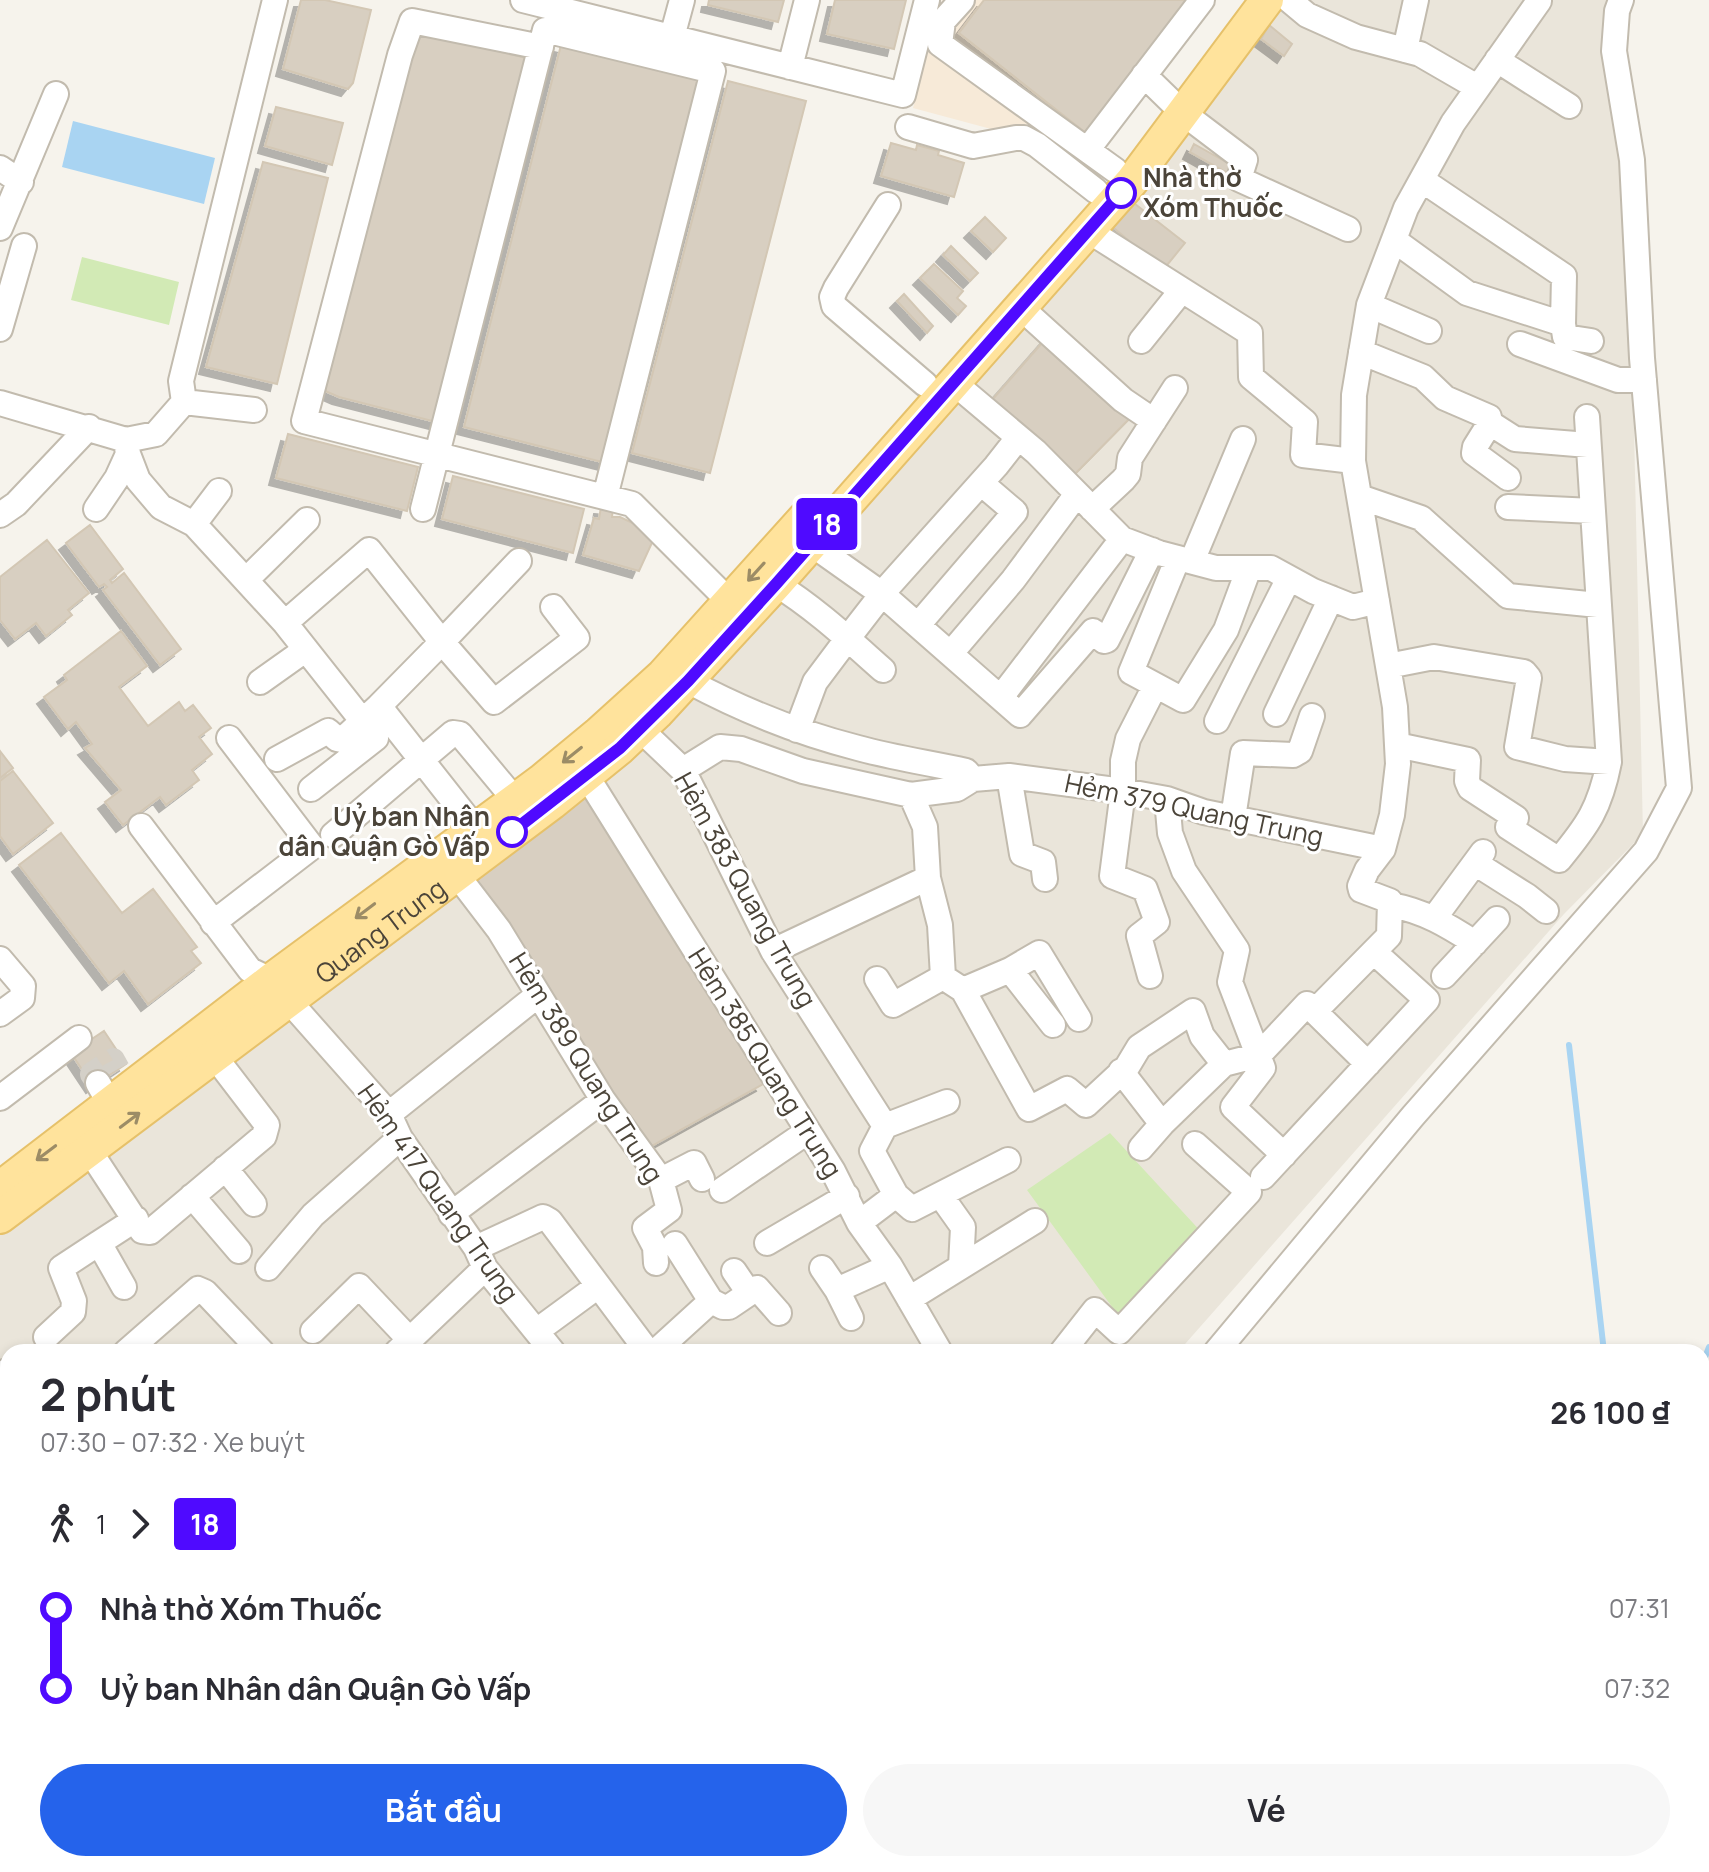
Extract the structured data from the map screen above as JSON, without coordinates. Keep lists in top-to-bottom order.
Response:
{
  "streets": {
    "main road": ["Quang Trung"],
    "street": [
      "Hẻm 379 Quang Trung",
      "Hẻm 383 Quang Trung",
      "Hẻm 385 Quang Trung",
      "Hẻm 389 Quang Trung",
      "Hẻm 417 Quang Trung"
    ]
  },
  "crossings": [
    ["Hẻm 379 Quang Trung", "Quang Trung"],
    ["Hẻm 383 Quang Trung", "Quang Trung"],
    ["Quang Trung", "Hẻm 385 Quang Trung"],
    ["Quang Trung", "Hẻm 389 Quang Trung"],
    ["Quang Trung", "Hẻm 417 Quang Trung"]
  ],
  "places": ["Nhà thờ Xóm Thuốc", "Uỷ ban Nhân dân Quận Gò Vấp"],
  "lines": ["bus line 18"],
  "page": {
    "on_map": "18",
    "heading": ["2 phút", "07:30 – 07:32 · Xe buýt", "26 100 ₫"],
    "legs": ["1", "18"],
    "list": [
      {
        "name": "Nhà thờ Xóm Thuốc",
        "value": "07:31"
      },
      {
        "name": "Uỷ ban Nhân dân Quận Gò Vấp",
        "value": "07:32"
      }
    ],
    "buttons": ["Bắt đầu", "Vé"]
  }
}
